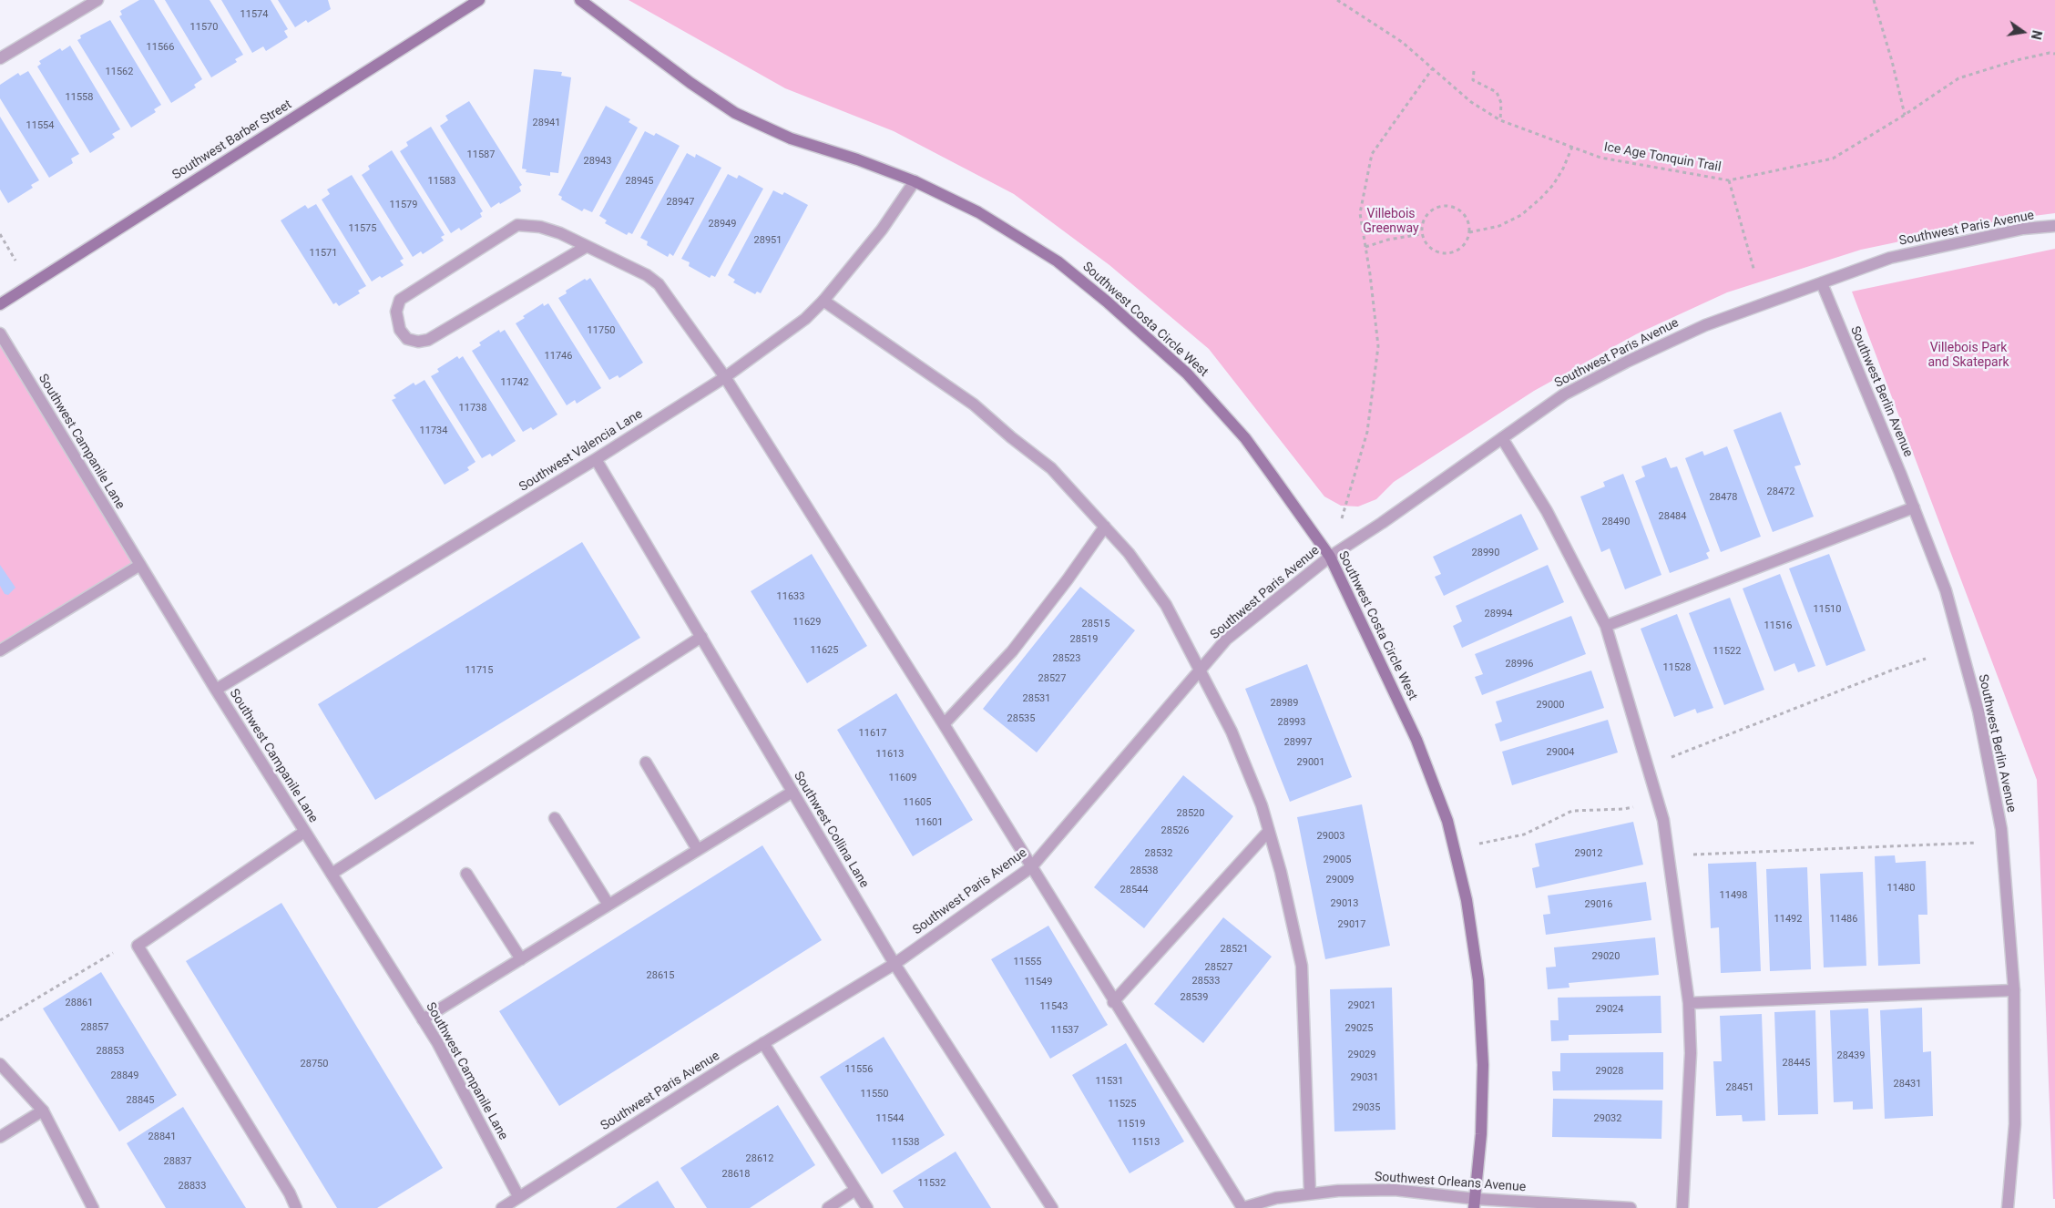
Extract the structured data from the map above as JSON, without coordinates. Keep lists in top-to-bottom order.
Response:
{
  "streets": {
    "street": [
      "Southwest Barber Street",
      "Southwest Paris Avenue",
      "Southwest Costa Circle West",
      "Southwest Berlin Avenue",
      "Southwest Campanile Lane",
      "Southwest Valencia Lane",
      "Southwest Collina Lane",
      "Southwest Orleans Avenue"
    ],
    "path": ["Ice Age Tonquin Trail"]
  },
  "crossings": [
    ["Southwest Paris Avenue", "Southwest Costa Circle West"],
    ["Southwest Paris Avenue", "Southwest Berlin Avenue"],
    ["Southwest Paris Avenue", "Southwest Campanile Lane"],
    ["Southwest Paris Avenue", "Southwest Collina Lane"],
    ["Southwest Costa Circle West", "Southwest Valencia Lane"],
    ["Southwest Costa Circle West", "Southwest Orleans Avenue"],
    ["Southwest Campanile Lane", "Southwest Valencia Lane"],
    ["Southwest Valencia Lane", "Southwest Collina Lane"]
  ],
  "parks": ["Villebois Greenway", "Villebois Park and Skatepark"],
  "house_numbers": [
    "11574",
    "11570",
    "11566",
    "11562",
    "11558",
    "28941",
    "11554",
    "11587",
    "28943",
    "11583",
    "28945",
    "28947",
    "11579",
    "28949",
    "11575",
    "28951",
    "11571",
    "11750",
    "11746",
    "11742",
    "11738",
    "11734",
    "28472",
    "28478",
    "28484",
    "28490",
    "28990",
    "11633",
    "11510",
    "28994",
    "11629",
    "28515",
    "11516",
    "28519",
    "11625",
    "11522",
    "28523",
    "28996",
    "11528",
    "11715",
    "28527",
    "28531",
    "28989",
    "29000",
    "28535",
    "28993",
    "11617",
    "28997",
    "29004",
    "11613",
    "29001",
    "11609",
    "11605",
    "28520",
    "11601",
    "28526",
    "29003",
    "28532",
    "29012",
    "29005",
    "28538",
    "29009",
    "11480",
    "28544",
    "11498",
    "29013",
    "29016",
    "11492",
    "11486",
    "29017",
    "28521",
    "29020",
    "11555",
    "28527",
    "28615",
    "28533",
    "11549",
    "28539",
    "28861",
    "29021",
    "11543",
    "29024",
    "28857",
    "29025",
    "11537",
    "28853",
    "29029",
    "28439",
    "28445",
    "28750",
    "11556",
    "29028",
    "28849",
    "29031",
    "11531",
    "28431",
    "28451",
    "11550",
    "28845",
    "11525",
    "29035",
    "11544",
    "29032",
    "11519",
    "28841",
    "11538",
    "11513",
    "28612",
    "28837",
    "28618",
    "11532",
    "28833"
  ],
  "north": "right"
}
